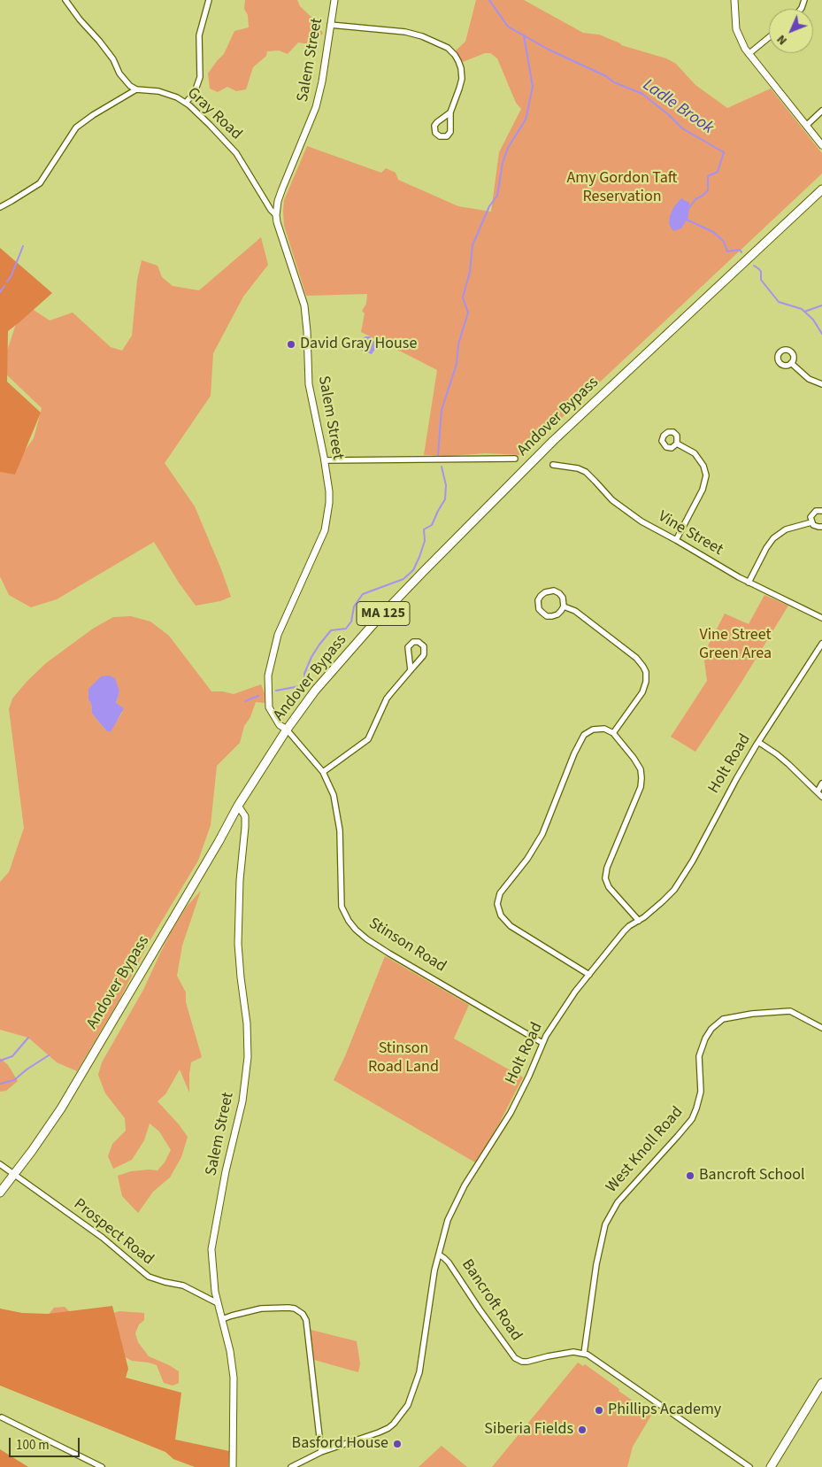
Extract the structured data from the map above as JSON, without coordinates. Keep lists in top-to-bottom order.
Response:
{
  "streets": {
    "main road": ["Andover Bypass", "MA 125"],
    "street": [
      "Salem Street",
      "Gray Road",
      "Vine Street",
      "Holt Road",
      "Stinson Road",
      "West Knoll Road",
      "Prospect Road",
      "Bancroft Road"
    ]
  },
  "crossings": [
    ["Salem Street", "Gray Road"],
    ["Salem Street", "Andover Bypass"],
    ["Salem Street", "Stinson Road"],
    ["Salem Street", "Prospect Road"],
    ["Andover Bypass", "Stinson Road"],
    ["Andover Bypass", "Prospect Road"],
    ["Holt Road", "Stinson Road"],
    ["Holt Road", "Bancroft Road"],
    ["West Knoll Road", "Bancroft Road"]
  ],
  "water": ["Ladle Brook"],
  "parks": ["Amy Gordon Taft Reservation", "Vine Street Green Area", "Stinson Road Land"],
  "places": [
    "David Gray House",
    "Bancroft School",
    "Phillips Academy",
    "Siberia Fields",
    "Basford House"
  ],
  "scale_bar": "100 m",
  "north": "bottom left"
}
